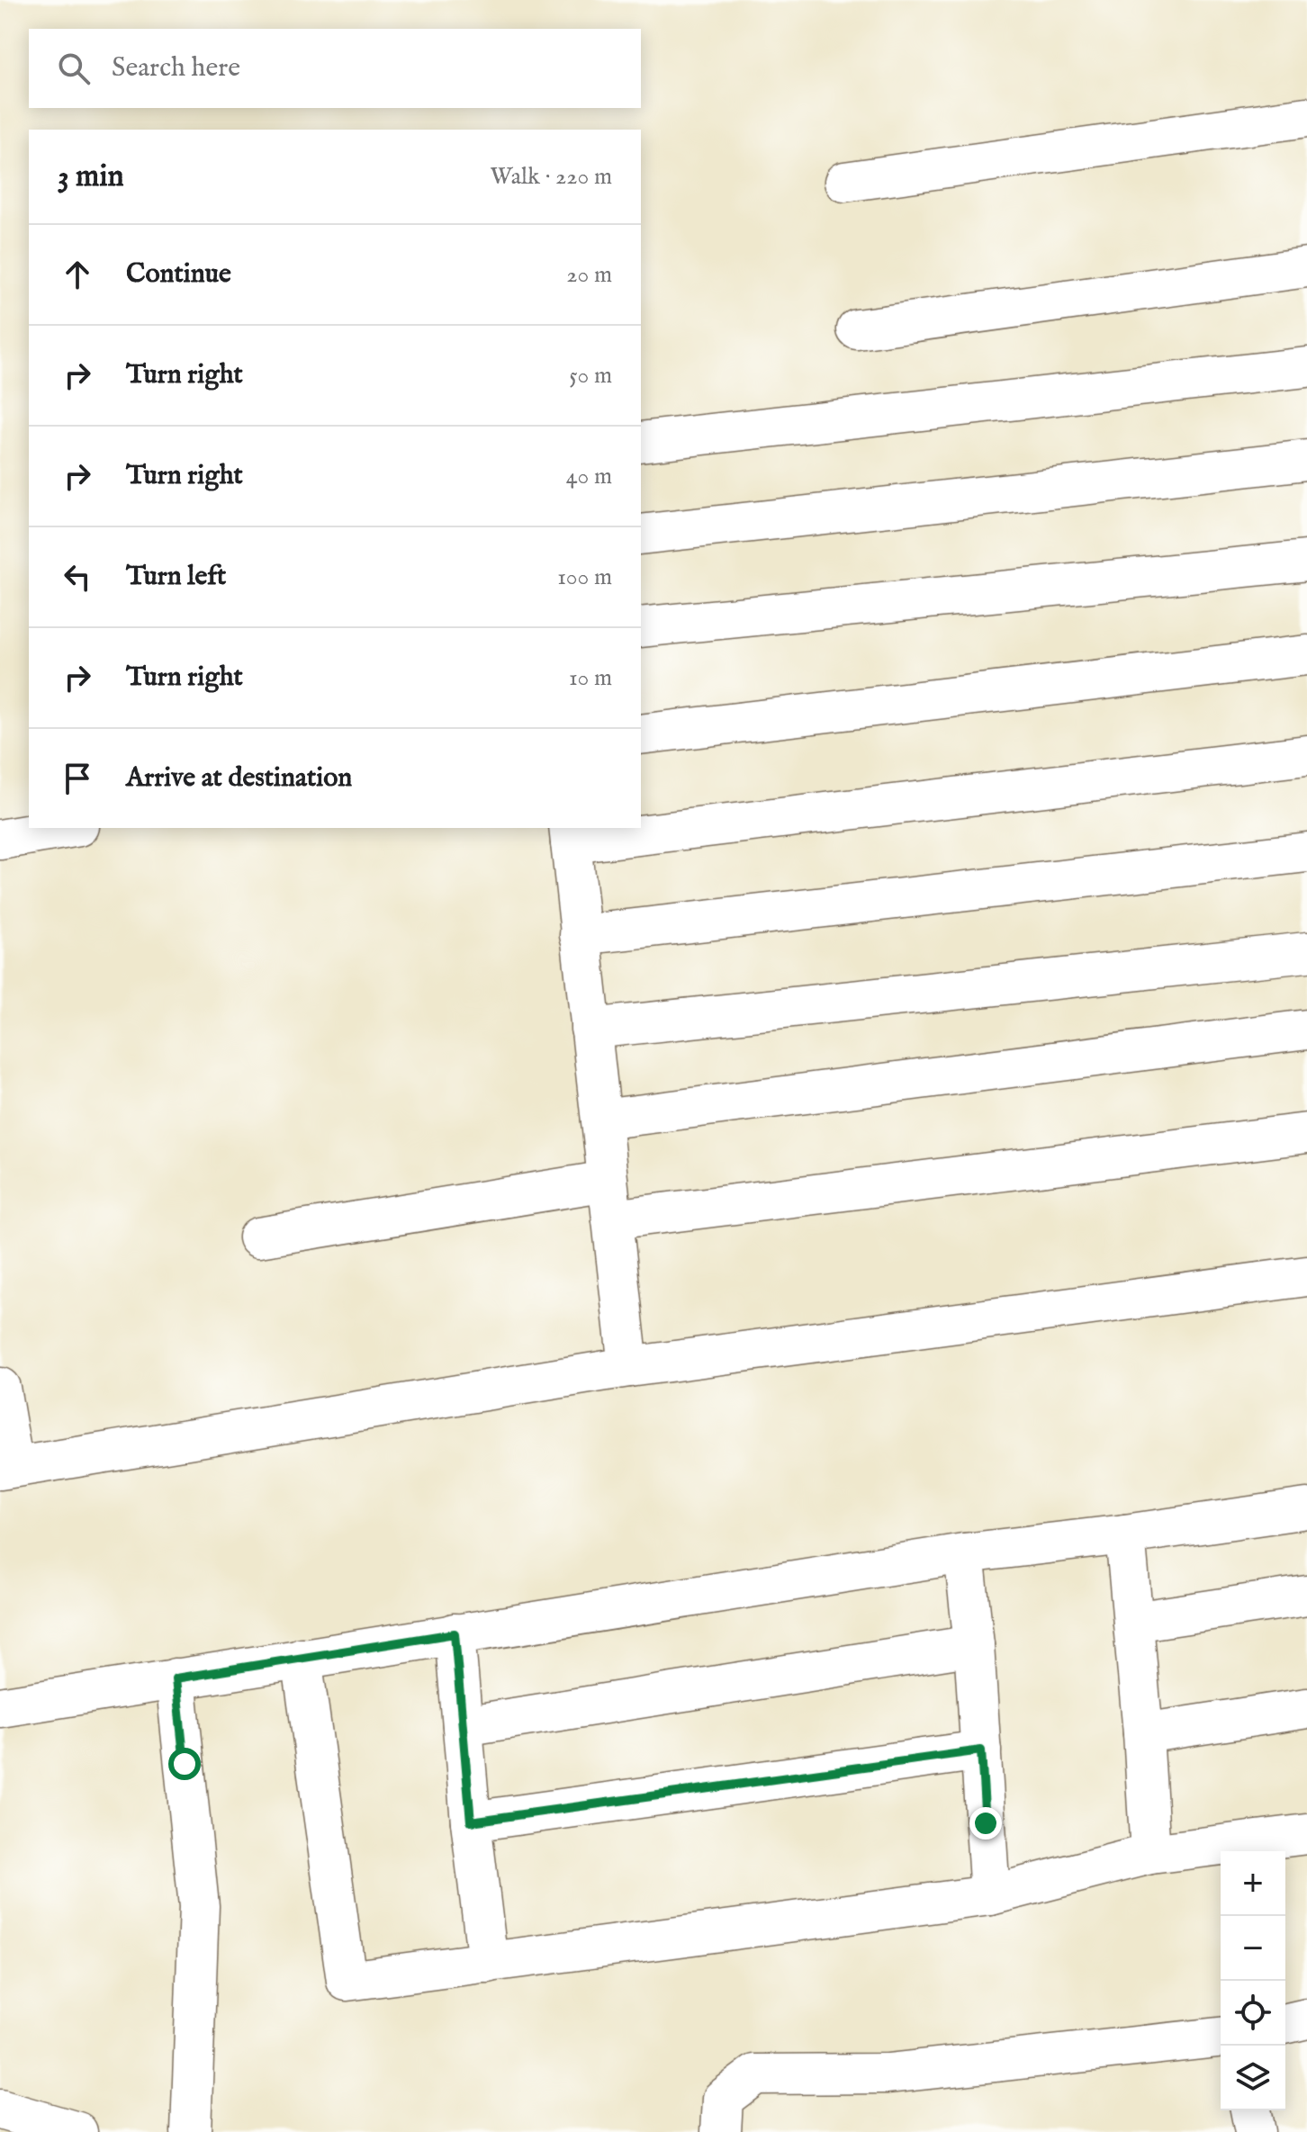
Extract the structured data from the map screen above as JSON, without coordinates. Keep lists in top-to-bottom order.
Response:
{
  "page": {
    "search": "Search here",
    "heading": ["3 min", "Walk · 220 m"],
    "list": [
      ["Continue", "20 m"],
      ["Turn right", "50 m"],
      ["Turn right", "40 m"],
      ["Turn left", "100 m"],
      ["Turn right", "10 m"],
      "Arrive at destination"
    ],
    "map_buttons": ["+", "−"]
  }
}
